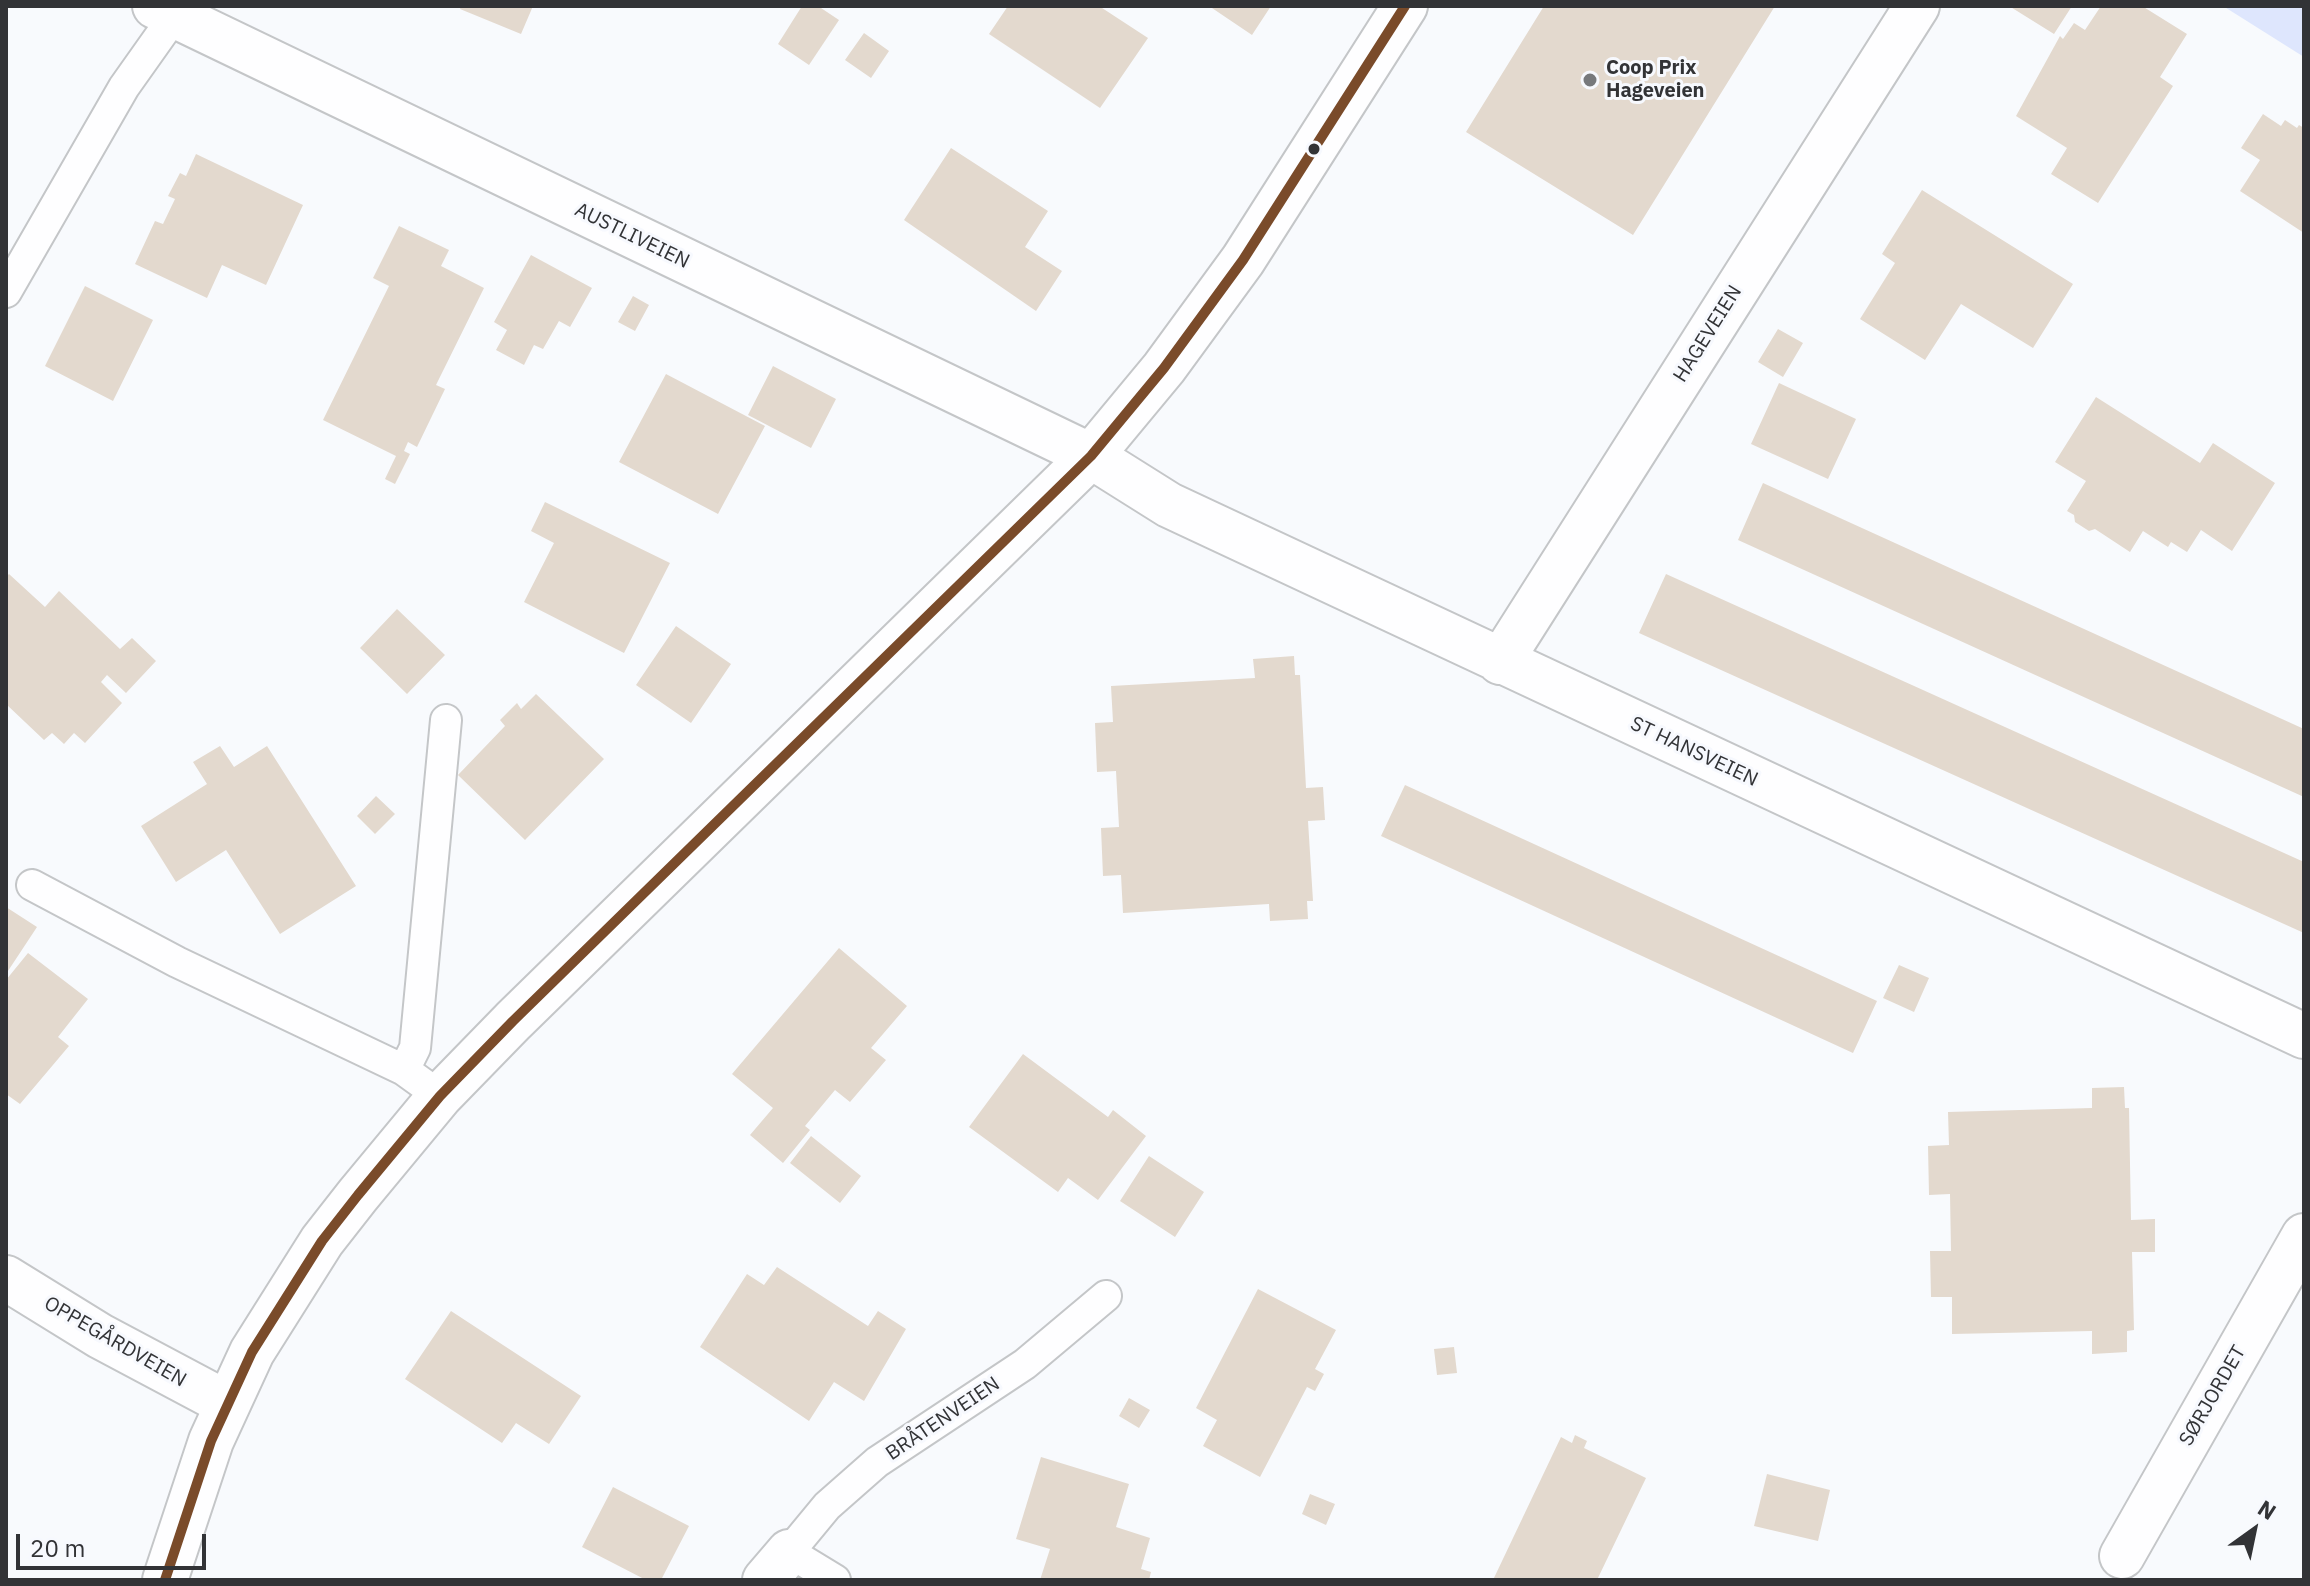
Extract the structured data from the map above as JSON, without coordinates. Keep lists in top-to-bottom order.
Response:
{
  "streets": {
    "street": [
      "AUSTLIVEIEN",
      "HAGEVEIEN",
      "ST HANSVEIEN",
      "OPPEGÅRDVEIEN",
      "SØRJORDET"
    ],
    "lane": ["BRÅTENVEIEN"]
  },
  "crossings": [
    ["AUSTLIVEIEN", "ST HANSVEIEN"],
    ["HAGEVEIEN", "ST HANSVEIEN"]
  ],
  "places": ["Coop Prix Hageveien"],
  "scale_bar": "20 m",
  "north": "top right"
}
